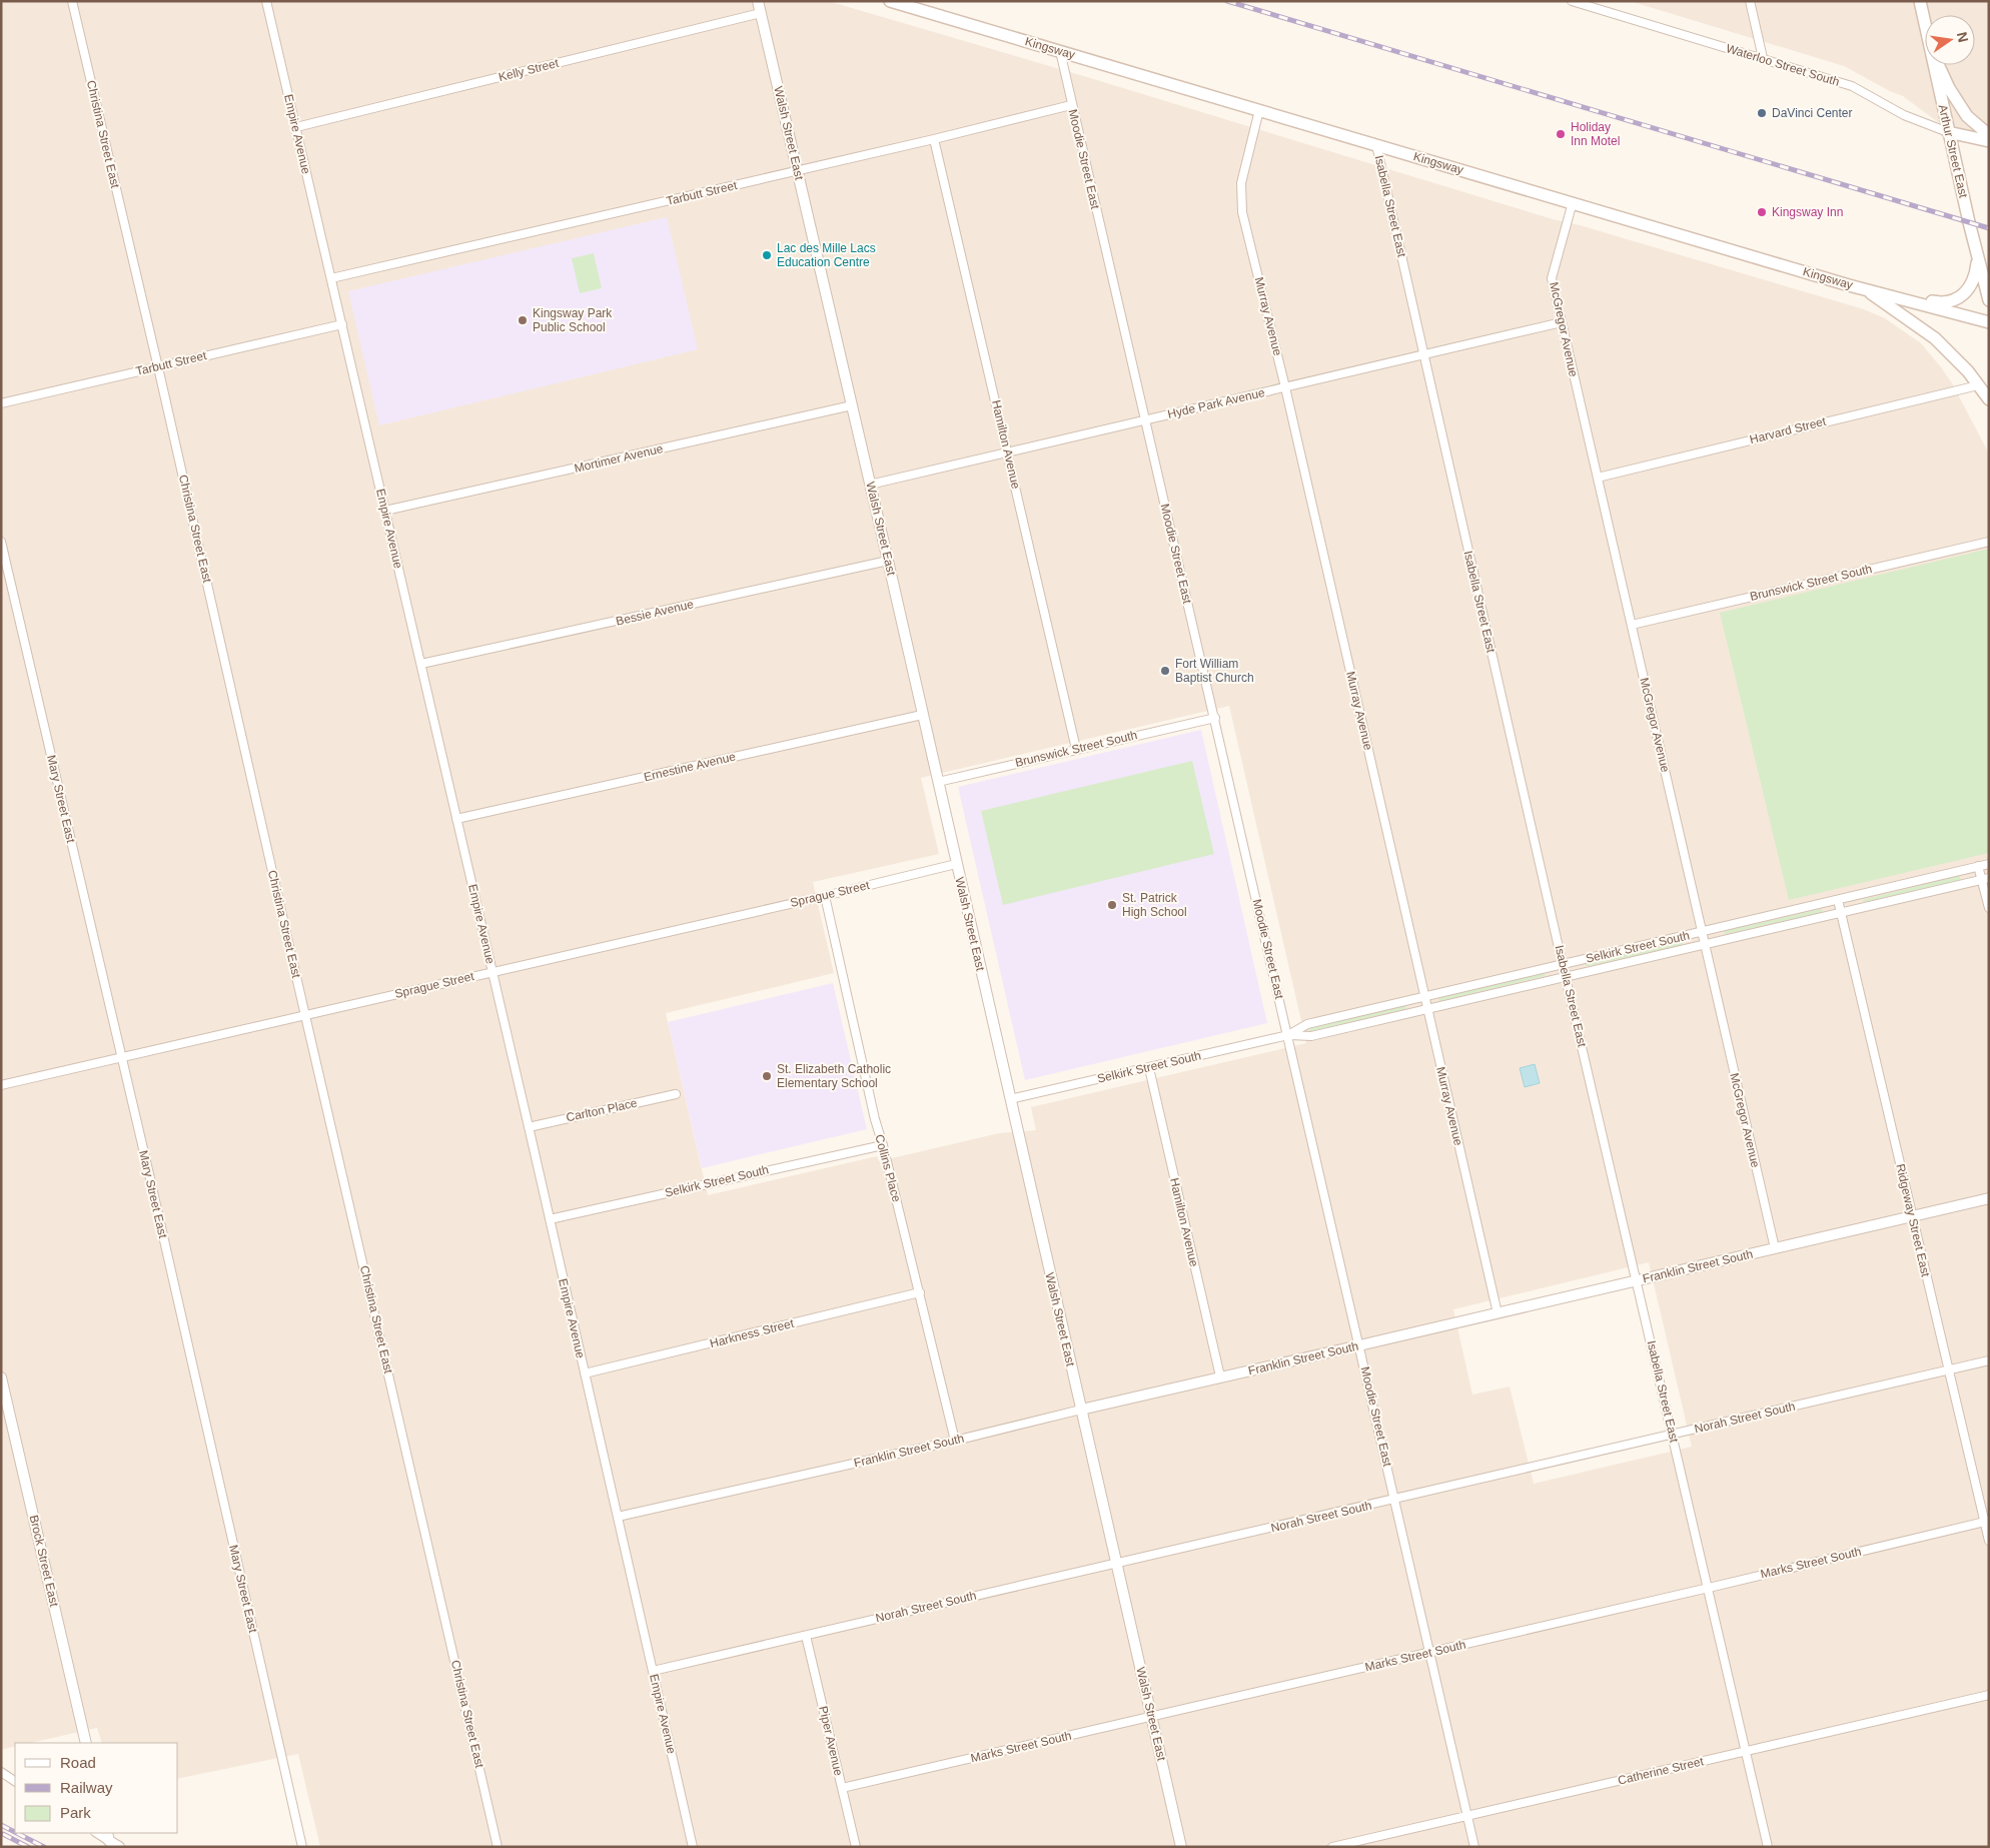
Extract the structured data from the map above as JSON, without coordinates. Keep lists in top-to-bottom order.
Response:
{
  "streets": {
    "main road": ["Kingsway", "Waterloo Street South", "Arthur Street East"],
    "street": [
      "Kelly Street",
      "Walsh Street East",
      "Christina Street East",
      "Empire Avenue",
      "Moodie Street East",
      "Tarbutt Street",
      "Isabella Street East",
      "Murray Avenue",
      "McGregor Avenue",
      "Hyde Park Avenue",
      "Harvard Street",
      "Hamilton Avenue",
      "Mortimer Avenue",
      "Brunswick Street South",
      "Bessie Avenue",
      "Ernestine Avenue",
      "Mary Street East",
      "Sprague Street",
      "Selkirk Street South",
      "Carlton Place",
      "Collins Place",
      "Ridgeway Street East",
      "Franklin Street South",
      "Harkness Street",
      "Norah Street South",
      "Brock Street East",
      "Marks Street South",
      "Piper Avenue",
      "Catherine Street"
    ]
  },
  "crossings": [
    ["Kingsway", "Moodie Street East"],
    ["Kingsway", "Isabella Street East"],
    ["Kingsway", "Murray Avenue"],
    ["Kingsway", "McGregor Avenue"],
    ["Waterloo Street South", "Arthur Street East"],
    ["Kelly Street", "Walsh Street East"],
    ["Kelly Street", "Empire Avenue"],
    ["Walsh Street East", "Tarbutt Street"],
    ["Walsh Street East", "Hyde Park Avenue"],
    ["Walsh Street East", "Mortimer Avenue"],
    ["Walsh Street East", "Brunswick Street South"],
    ["Walsh Street East", "Bessie Avenue"],
    ["Walsh Street East", "Ernestine Avenue"],
    ["Walsh Street East", "Sprague Street"],
    ["Walsh Street East", "Selkirk Street South"],
    ["Walsh Street East", "Franklin Street South"],
    ["Walsh Street East", "Norah Street South"],
    ["Walsh Street East", "Marks Street South"],
    ["Christina Street East", "Tarbutt Street"],
    ["Christina Street East", "Sprague Street"],
    ["Empire Avenue", "Tarbutt Street"],
    ["Empire Avenue", "Mortimer Avenue"],
    ["Empire Avenue", "Bessie Avenue"],
    ["Empire Avenue", "Ernestine Avenue"],
    ["Empire Avenue", "Sprague Street"],
    ["Empire Avenue", "Selkirk Street South"],
    ["Empire Avenue", "Carlton Place"],
    ["Empire Avenue", "Franklin Street South"],
    ["Empire Avenue", "Harkness Street"],
    ["Empire Avenue", "Norah Street South"],
    ["Moodie Street East", "Tarbutt Street"],
    ["Moodie Street East", "Hyde Park Avenue"],
    ["Moodie Street East", "Brunswick Street South"],
    ["Moodie Street East", "Selkirk Street South"],
    ["Moodie Street East", "Franklin Street South"],
    ["Moodie Street East", "Norah Street South"],
    ["Moodie Street East", "Marks Street South"],
    ["Moodie Street East", "Catherine Street"],
    ["Tarbutt Street", "Hamilton Avenue"],
    ["Isabella Street East", "Hyde Park Avenue"],
    ["Isabella Street East", "Selkirk Street South"],
    ["Isabella Street East", "Franklin Street South"],
    ["Isabella Street East", "Norah Street South"],
    ["Isabella Street East", "Marks Street South"],
    ["Isabella Street East", "Catherine Street"],
    ["Murray Avenue", "Hyde Park Avenue"],
    ["Murray Avenue", "Selkirk Street South"],
    ["Murray Avenue", "Franklin Street South"],
    ["McGregor Avenue", "Hyde Park Avenue"],
    ["McGregor Avenue", "Harvard Street"],
    ["McGregor Avenue", "Brunswick Street South"],
    ["McGregor Avenue", "Selkirk Street South"],
    ["McGregor Avenue", "Franklin Street South"],
    ["Hyde Park Avenue", "Hamilton Avenue"],
    ["Hamilton Avenue", "Brunswick Street South"],
    ["Hamilton Avenue", "Selkirk Street South"],
    ["Hamilton Avenue", "Franklin Street South"],
    ["Mary Street East", "Sprague Street"],
    ["Sprague Street", "Collins Place"],
    ["Selkirk Street South", "Collins Place"],
    ["Selkirk Street South", "Ridgeway Street East"],
    ["Collins Place", "Franklin Street South"],
    ["Collins Place", "Harkness Street"],
    ["Ridgeway Street East", "Franklin Street South"],
    ["Ridgeway Street East", "Norah Street South"],
    ["Ridgeway Street East", "Marks Street South"],
    ["Norah Street South", "Piper Avenue"],
    ["Marks Street South", "Piper Avenue"]
  ],
  "places": [
    "DaVinci Center",
    "Holiday Inn Motel",
    "Kingsway Inn",
    "Lac des Mille Lacs Education Centre",
    "Kingsway Park Public School",
    "Fort William Baptist Church",
    "St. Patrick High School",
    "St. Elizabeth Catholic Elementary School"
  ],
  "legend": ["Road", "Railway", "Park"],
  "north": "right"
}
